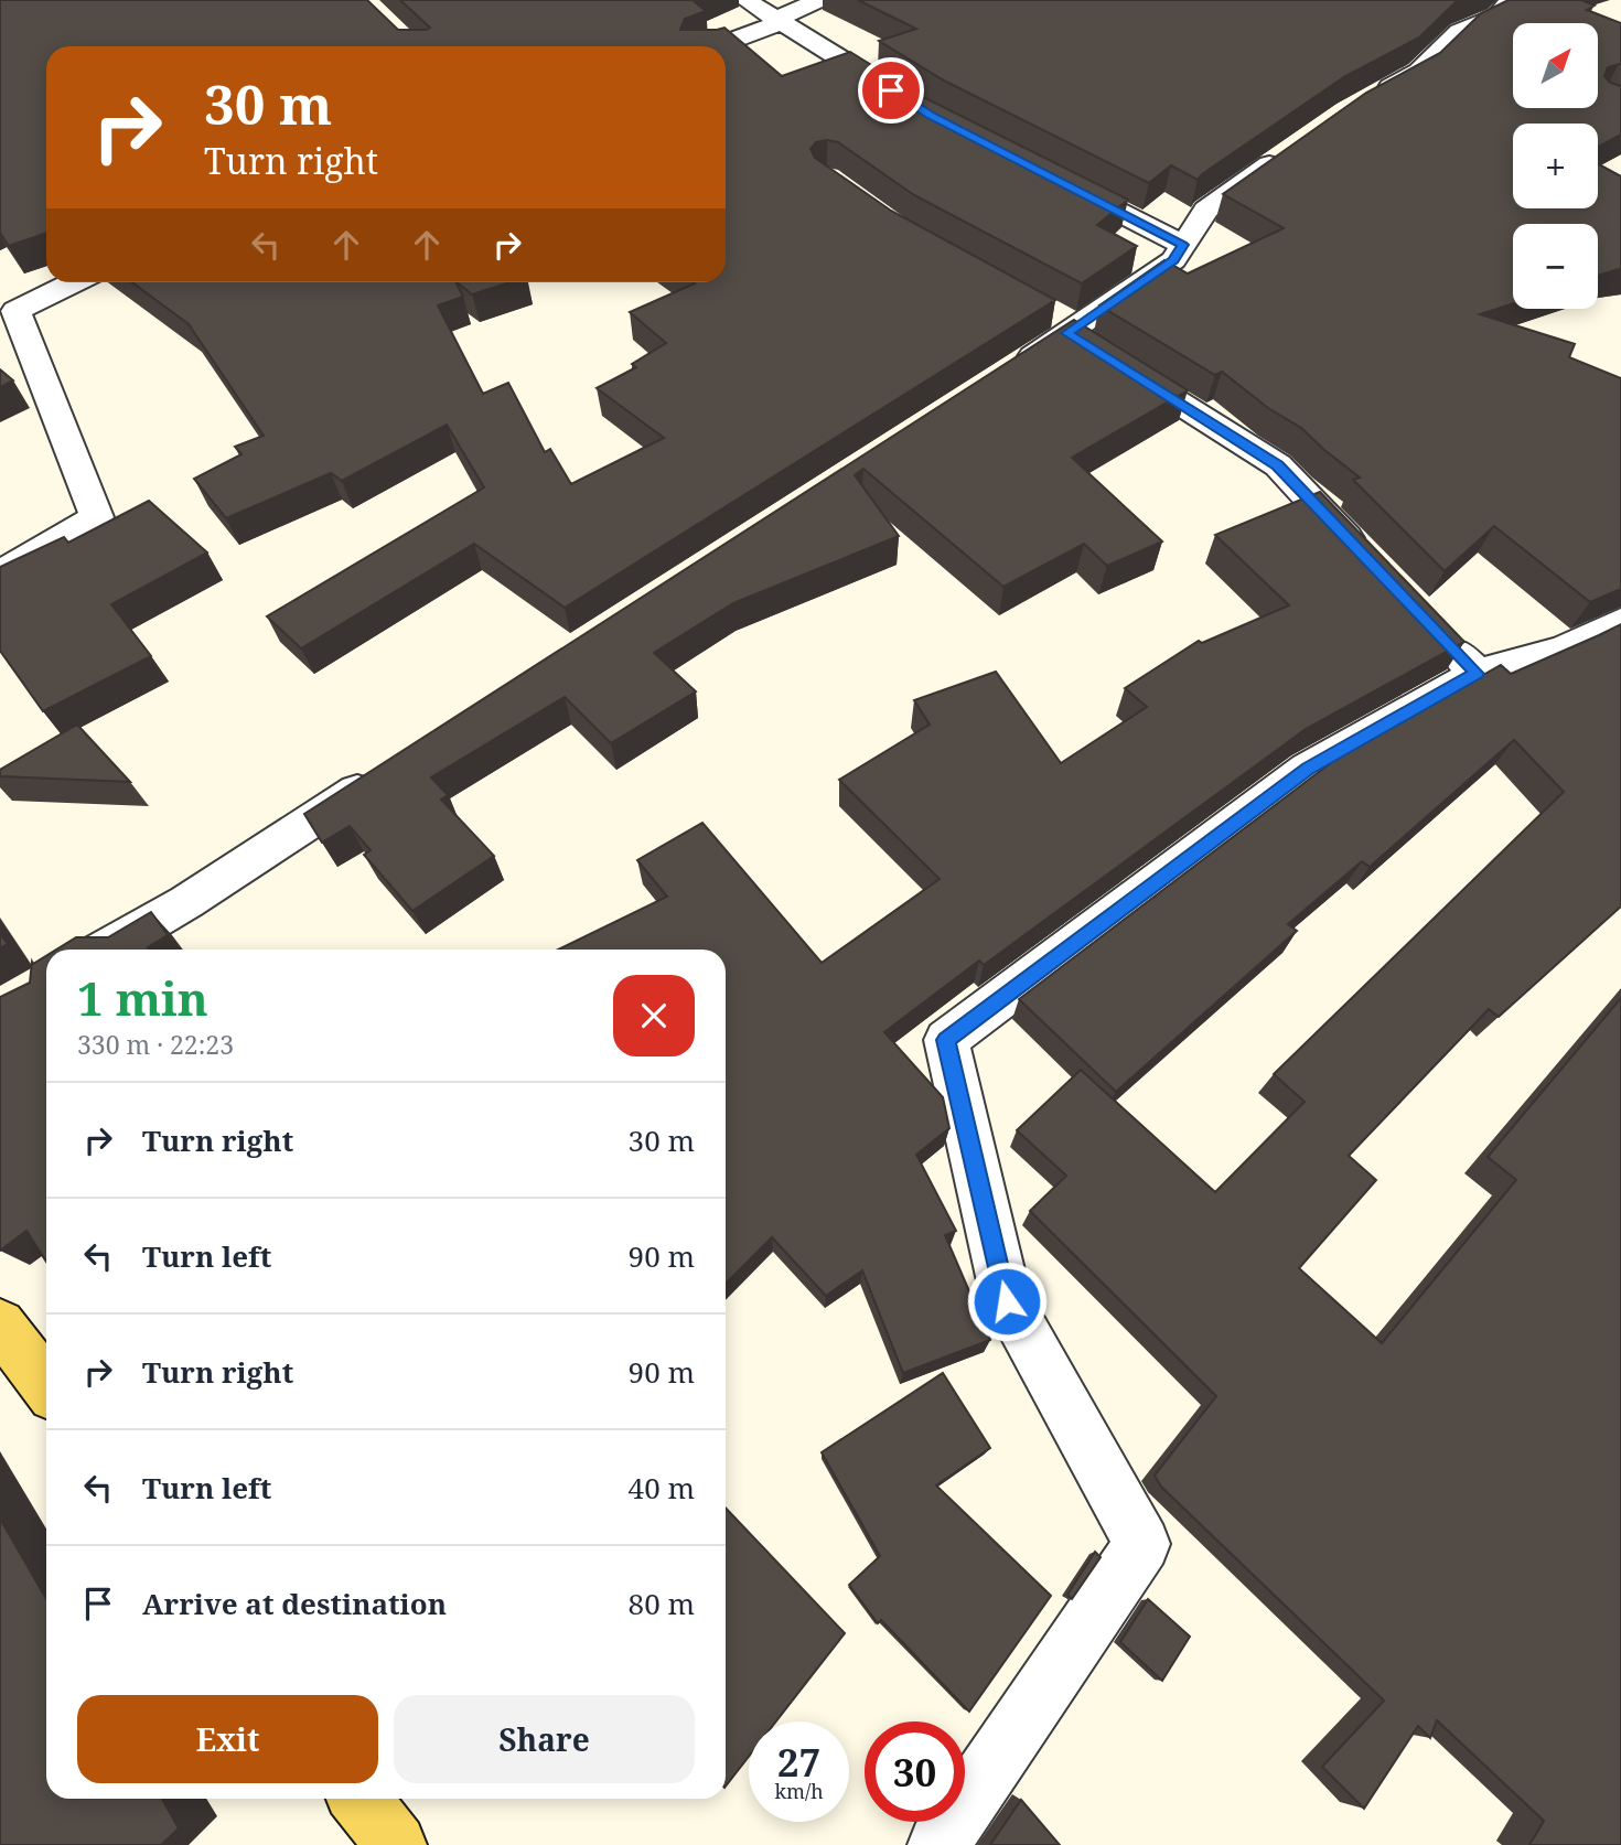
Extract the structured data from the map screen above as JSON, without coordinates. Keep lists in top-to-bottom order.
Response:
{
  "north": "top right",
  "page": {
    "map_buttons": ["+", "−"],
    "turn": ["30 m", "Turn right"],
    "heading": ["1 min", "330 m · 22:23"],
    "list": [
      {
        "name": "Turn right",
        "value": "30 m"
      },
      {
        "name": "Turn left",
        "value": "90 m"
      },
      {
        "name": "Turn right",
        "value": "90 m"
      },
      {
        "name": "Turn left",
        "value": "40 m"
      },
      {
        "name": "Arrive at destination",
        "value": "80 m"
      }
    ],
    "buttons": ["Exit", "Share"],
    "speed": "27 km/h",
    "limit": "30"
  }
}
